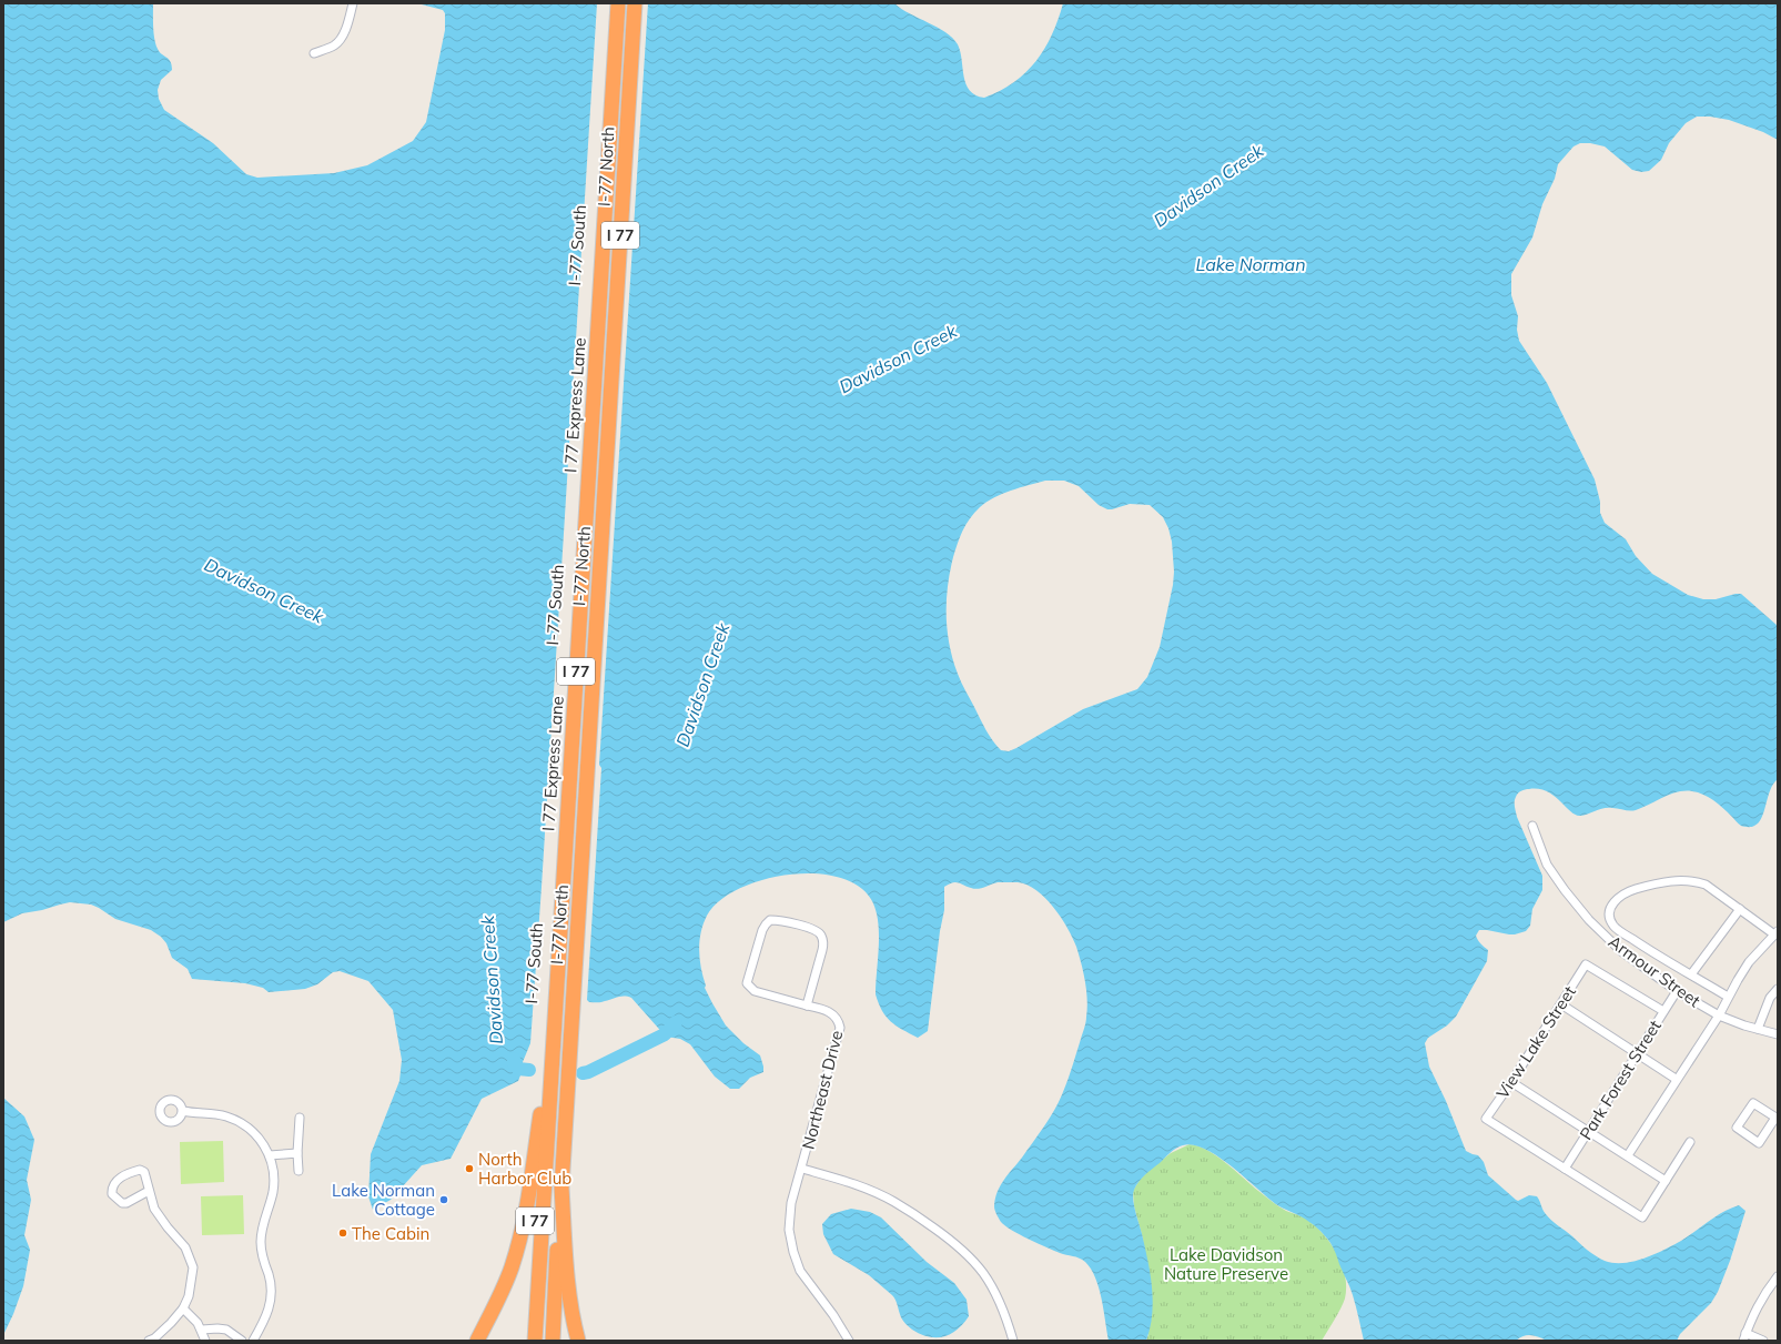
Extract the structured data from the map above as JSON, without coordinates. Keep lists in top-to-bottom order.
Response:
{
  "streets": {
    "highway": [
      "I-77 North",
      "I 77",
      "I-77 South",
      "I 77 Express Lane"
    ],
    "street": [
      "Armour Street",
      "View Lake Street",
      "Park Forest Street",
      "Northeast Drive"
    ]
  },
  "crossings": [
    ["I-77 North", "I 77"],
    ["Armour Street", "Park Forest Street"],
    ["View Lake Street", "Park Forest Street"]
  ],
  "water": ["Davidson Creek", "Lake Norman"],
  "parks": ["Lake Davidson Nature Preserve"],
  "places": ["North Harbor Club", "Lake Norman Cottage", "The Cabin"]
}
